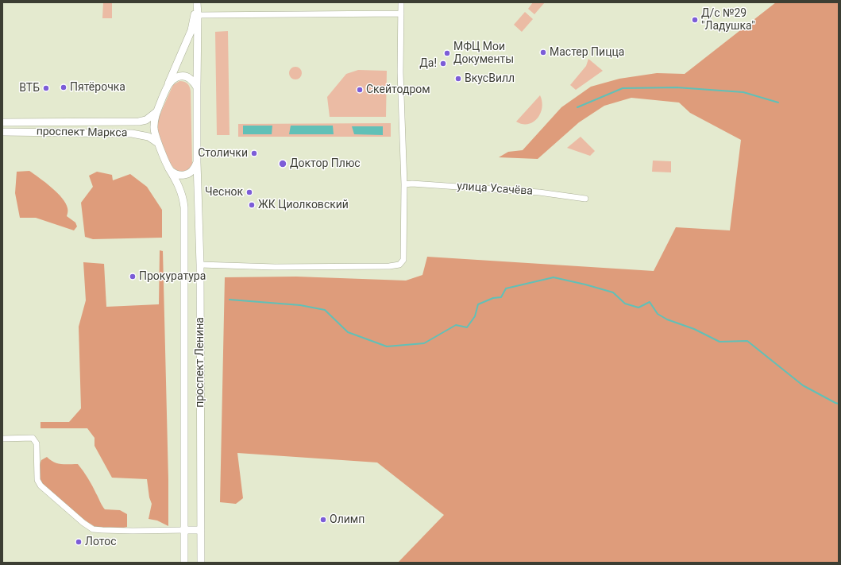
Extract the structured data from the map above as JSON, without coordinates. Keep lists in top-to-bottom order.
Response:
{
  "streets": {
    "main road": ["проспект Маркса", "проспект Ленина"],
    "street": ["улица Усачёва"]
  },
  "crossings": [
    ["проспект Маркса", "проспект Ленина"]
  ],
  "places": [
    "Д/с №29 \"Ладушка\"",
    "Мастер Пицца",
    "МФЦ Мои Документы",
    "Да!",
    "ВкусВилл",
    "Пятёрочка",
    "ВТБ",
    "Скейтодром",
    "Столички",
    "Доктор Плюс",
    "Чеснок",
    "ЖК Циолковский",
    "Прокуратура",
    "Олимп",
    "Лотос"
  ]
}
